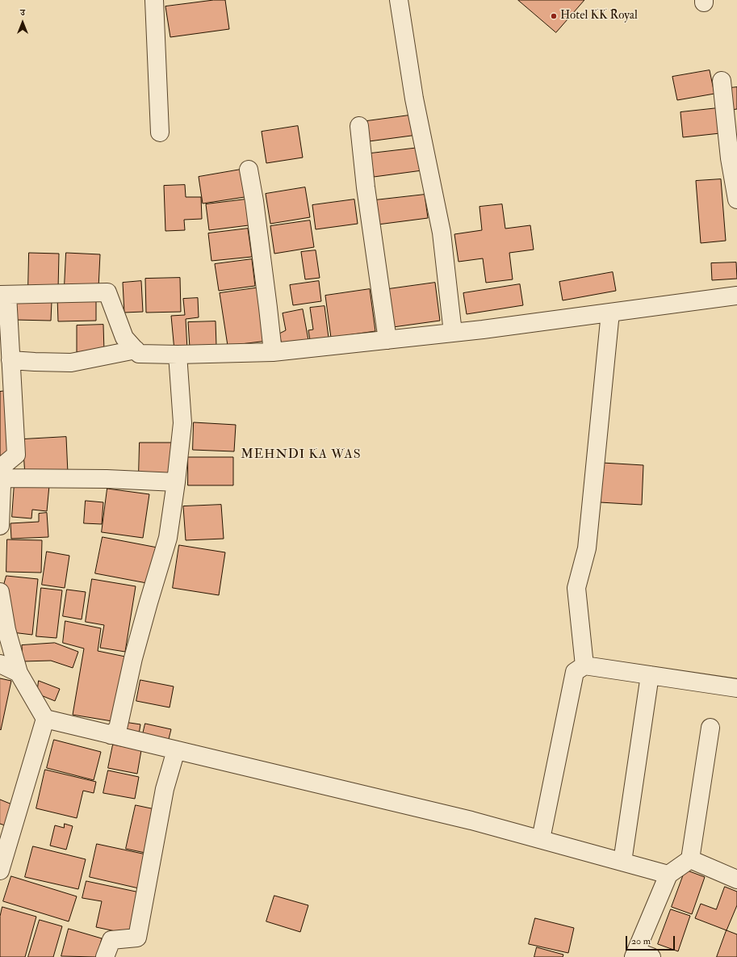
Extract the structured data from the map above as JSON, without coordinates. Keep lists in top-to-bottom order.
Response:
{
  "districts": ["MEHNDI KA WAS"],
  "places": ["Hotel KK Royal"],
  "scale_bar": "20 m",
  "north": "top"
}
